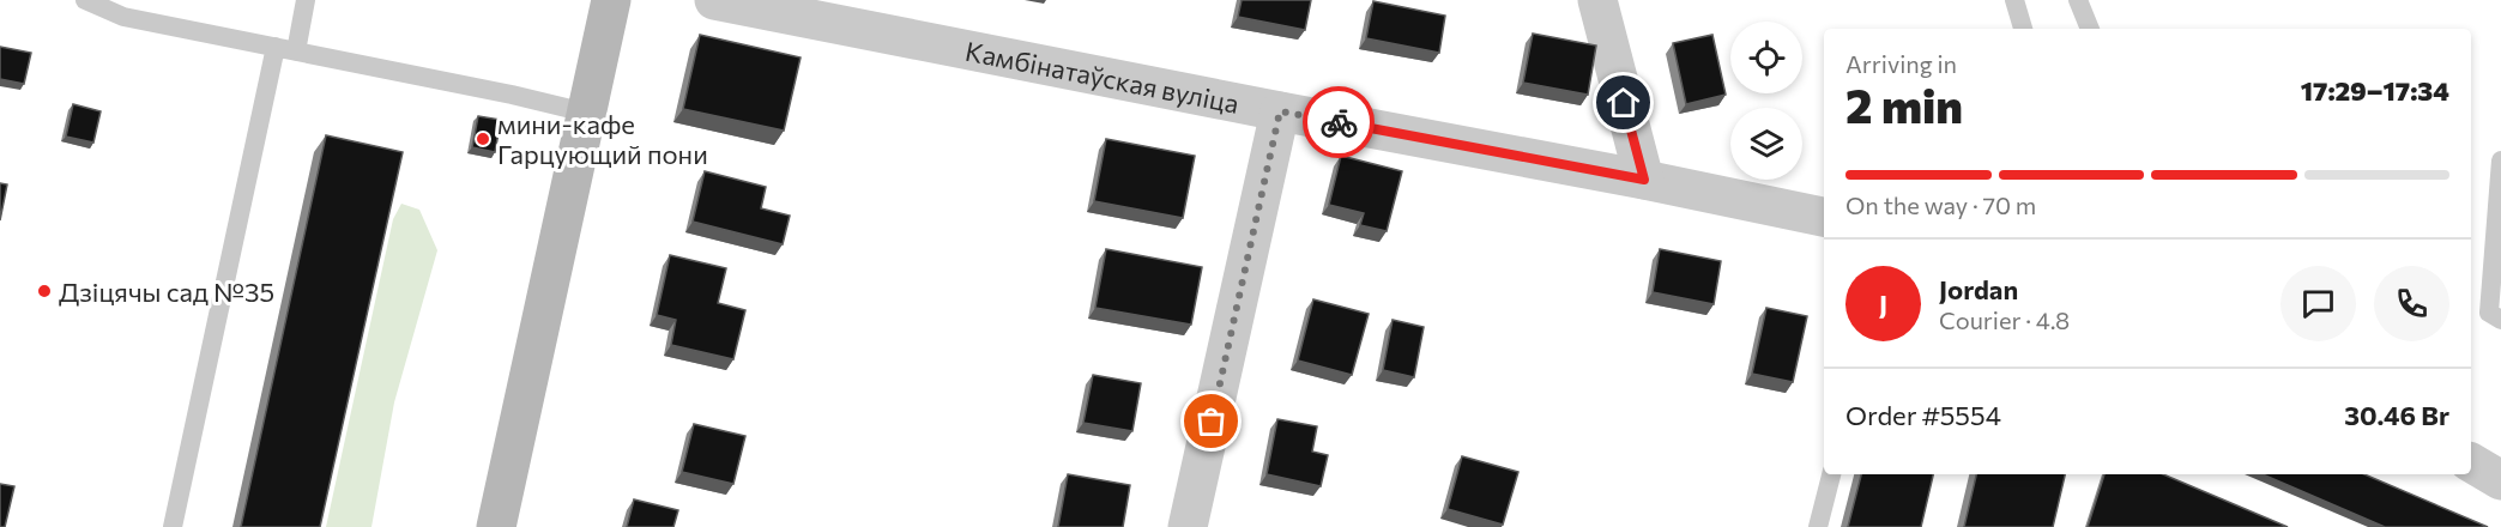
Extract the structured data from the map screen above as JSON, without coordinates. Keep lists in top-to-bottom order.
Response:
{
  "streets": {
    "street": ["Камбінатаўская вуліца"]
  },
  "places": ["мини-кафе Гарцующий пони", "Дзіцячы сад №35"],
  "page": {
    "heading": ["2 min", "Arriving in", "17:29–17:34"],
    "panel": [
      "Jordan",
      "Courier · 4.8",
      "Order #5554",
      "30.46 Br"
    ],
    "bar": "On the way · 70 m",
    "round": "J"
  }
}
